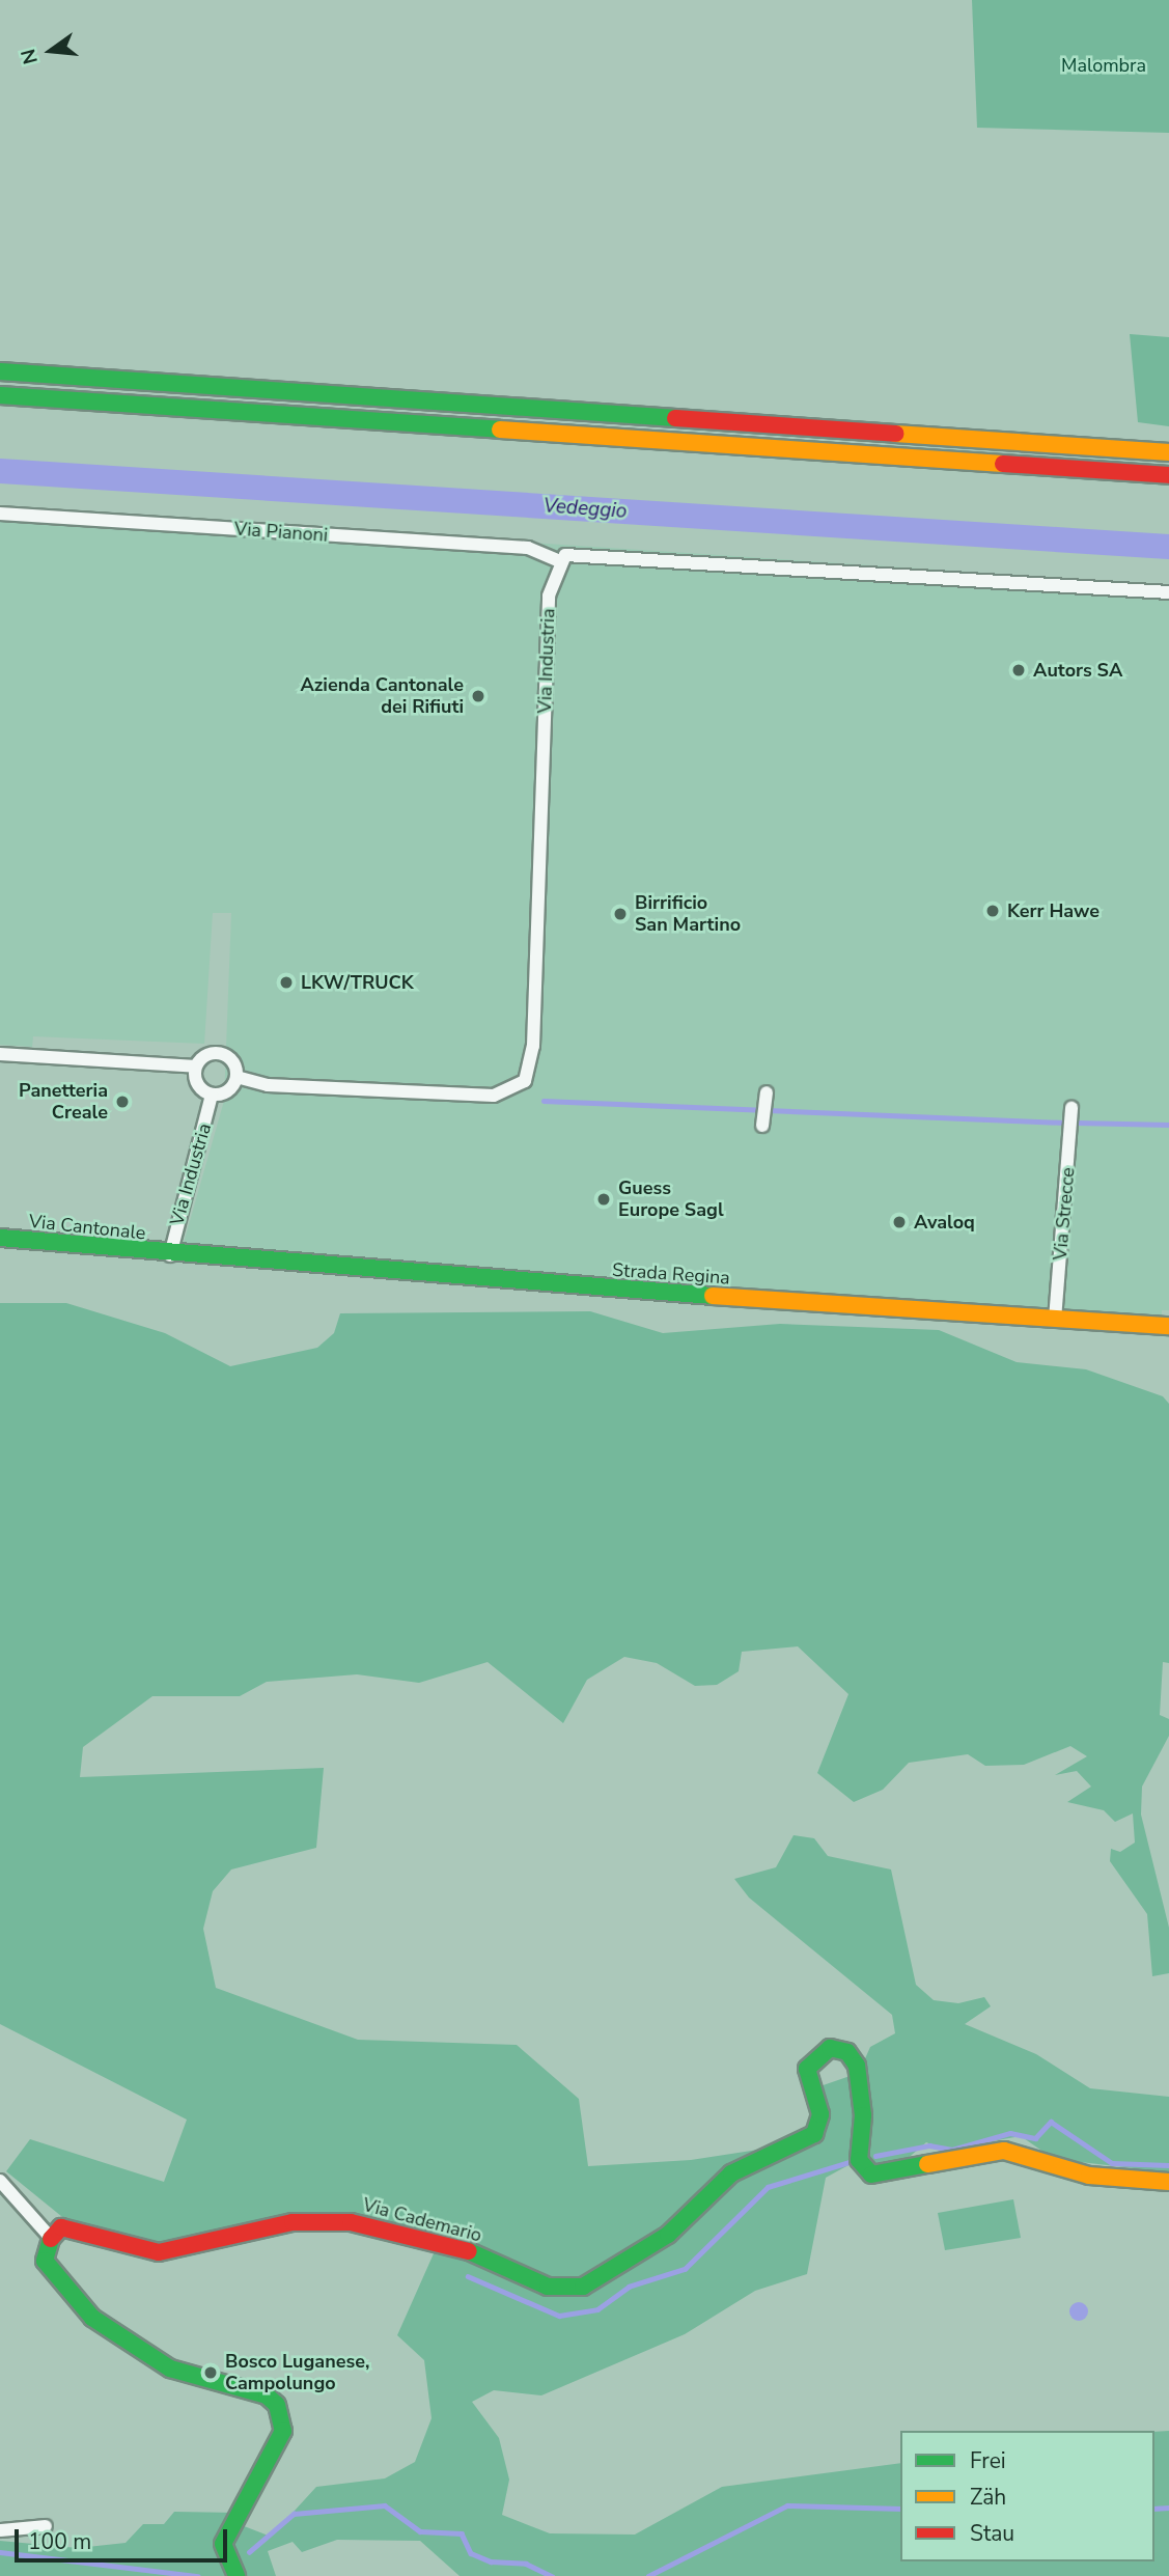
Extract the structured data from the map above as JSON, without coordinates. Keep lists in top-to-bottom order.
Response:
{
  "streets": {
    "main road": ["Via Cantonale", "Strada Regina", "Via Cademario"],
    "street": ["Via Pianoni", "Via Industria", "Via Strecce"]
  },
  "crossings": [
    ["Via Pianoni", "Via Industria"],
    ["Via Industria", "Via Cantonale"],
    ["Via Industria", "Strada Regina"],
    ["Via Strecce", "Strada Regina"],
    ["Via Cantonale", "Strada Regina"]
  ],
  "water": ["Vedeggio"],
  "parks": ["Malombra"],
  "places": [
    "Autors SA",
    "Azienda Cantonale dei Rifiuti",
    "Kerr Hawe",
    "Birrificio San Martino",
    "LKW/TRUCK",
    "Panetteria Creale",
    "Guess Europe Sagl",
    "Avaloq",
    "Bosco Luganese, Campolungo"
  ],
  "legend": ["Frei", "Zäh", "Stau"],
  "scale_bar": "100 m",
  "north": "left"
}
